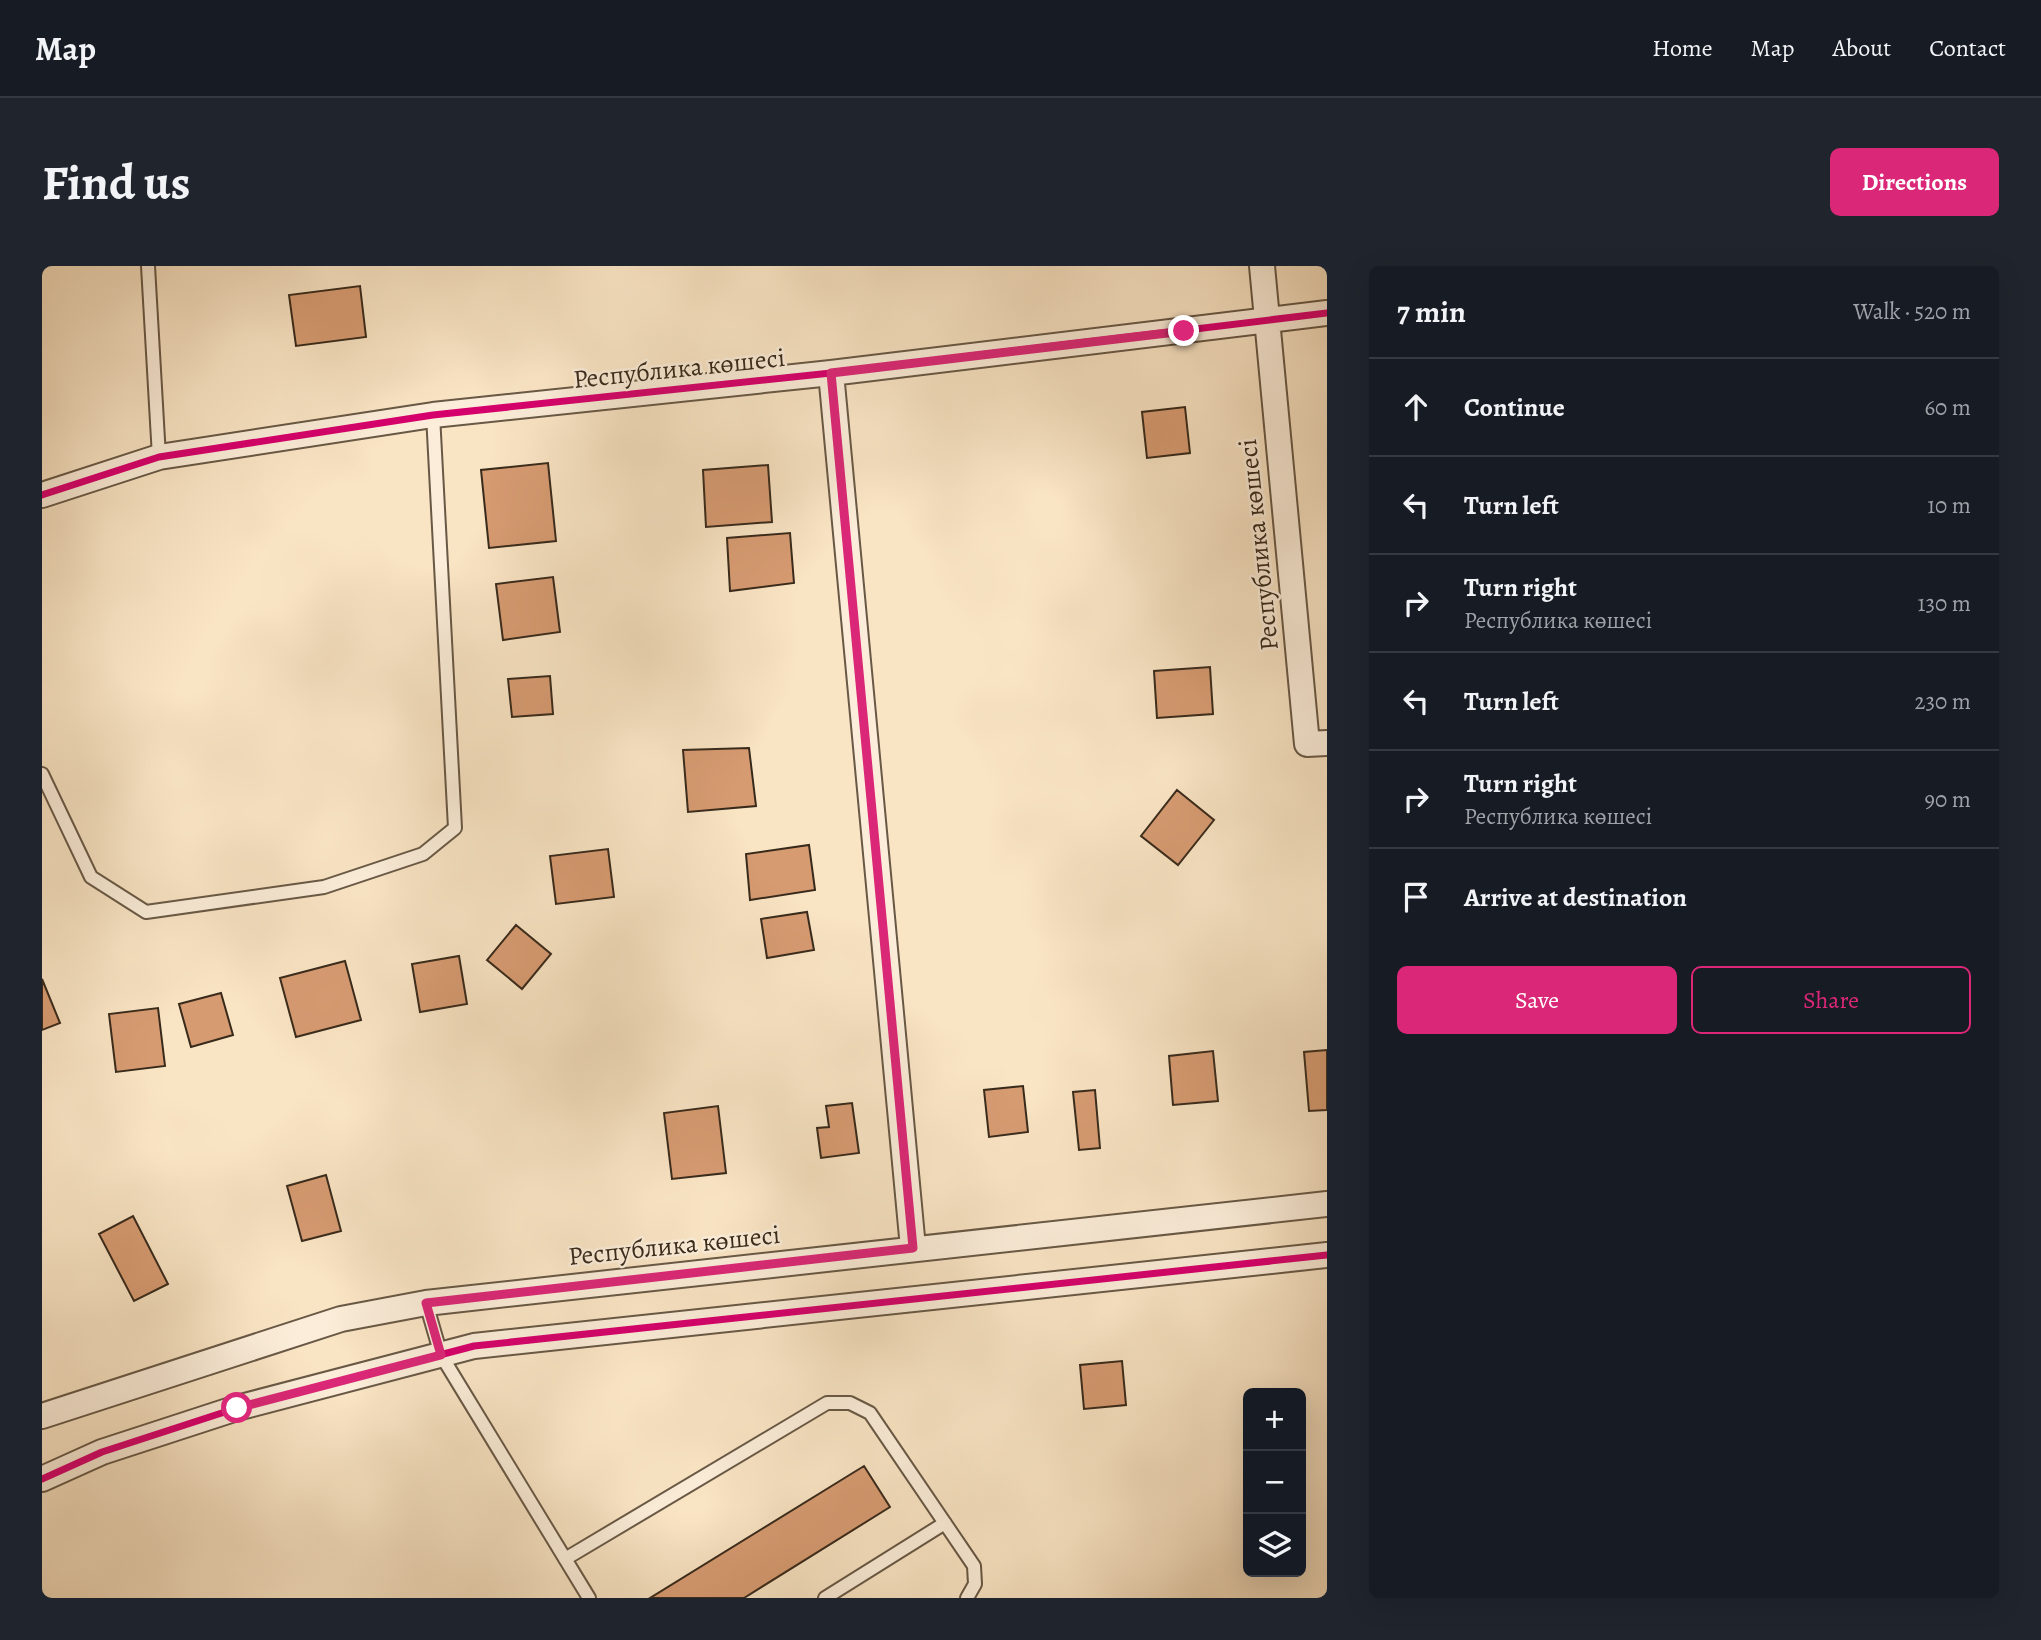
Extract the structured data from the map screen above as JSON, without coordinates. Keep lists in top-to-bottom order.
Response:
{
  "streets": {
    "street": ["Республика көшесі"]
  },
  "page": {
    "header": "Map",
    "nav": [
      "Home",
      "Map",
      "About",
      "Contact"
    ],
    "buttons": [
      "Directions",
      ["Save", "Share"]
    ],
    "title": "Find us",
    "heading": ["7 min", "Walk · 520 m"],
    "list": [
      ["Continue", "60 m"],
      ["Turn left", "10 m"],
      ["Turn right", "Республика көшесі", "130 m"],
      ["Turn left", "230 m"],
      ["Turn right", "Республика көшесі", "90 m"],
      "Arrive at destination"
    ],
    "map_buttons": ["+", "−"]
  }
}
